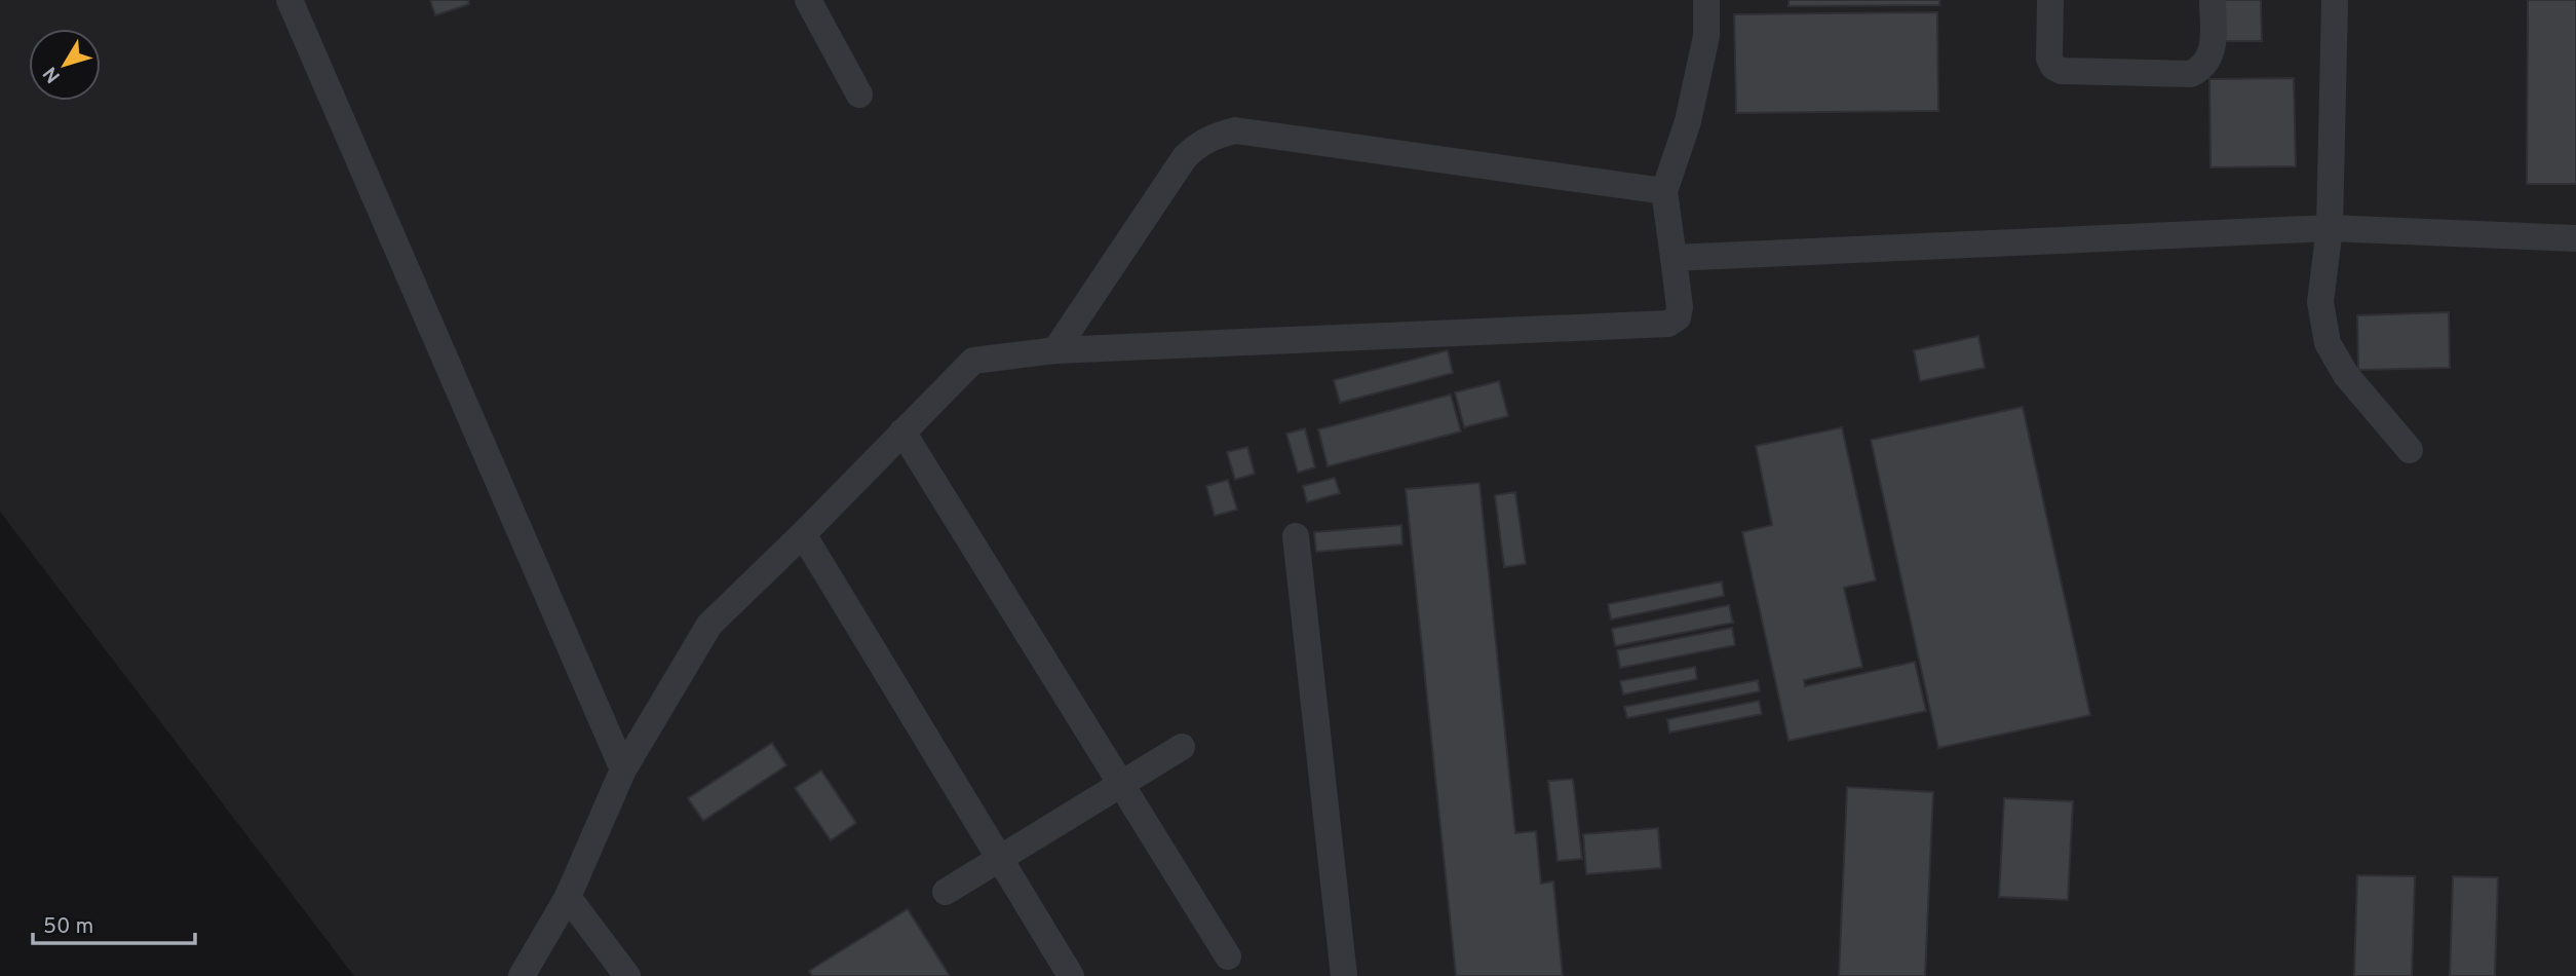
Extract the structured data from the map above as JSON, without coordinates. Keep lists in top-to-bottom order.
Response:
{
  "scale_bar": "50 m",
  "north": "bottom left"
}
